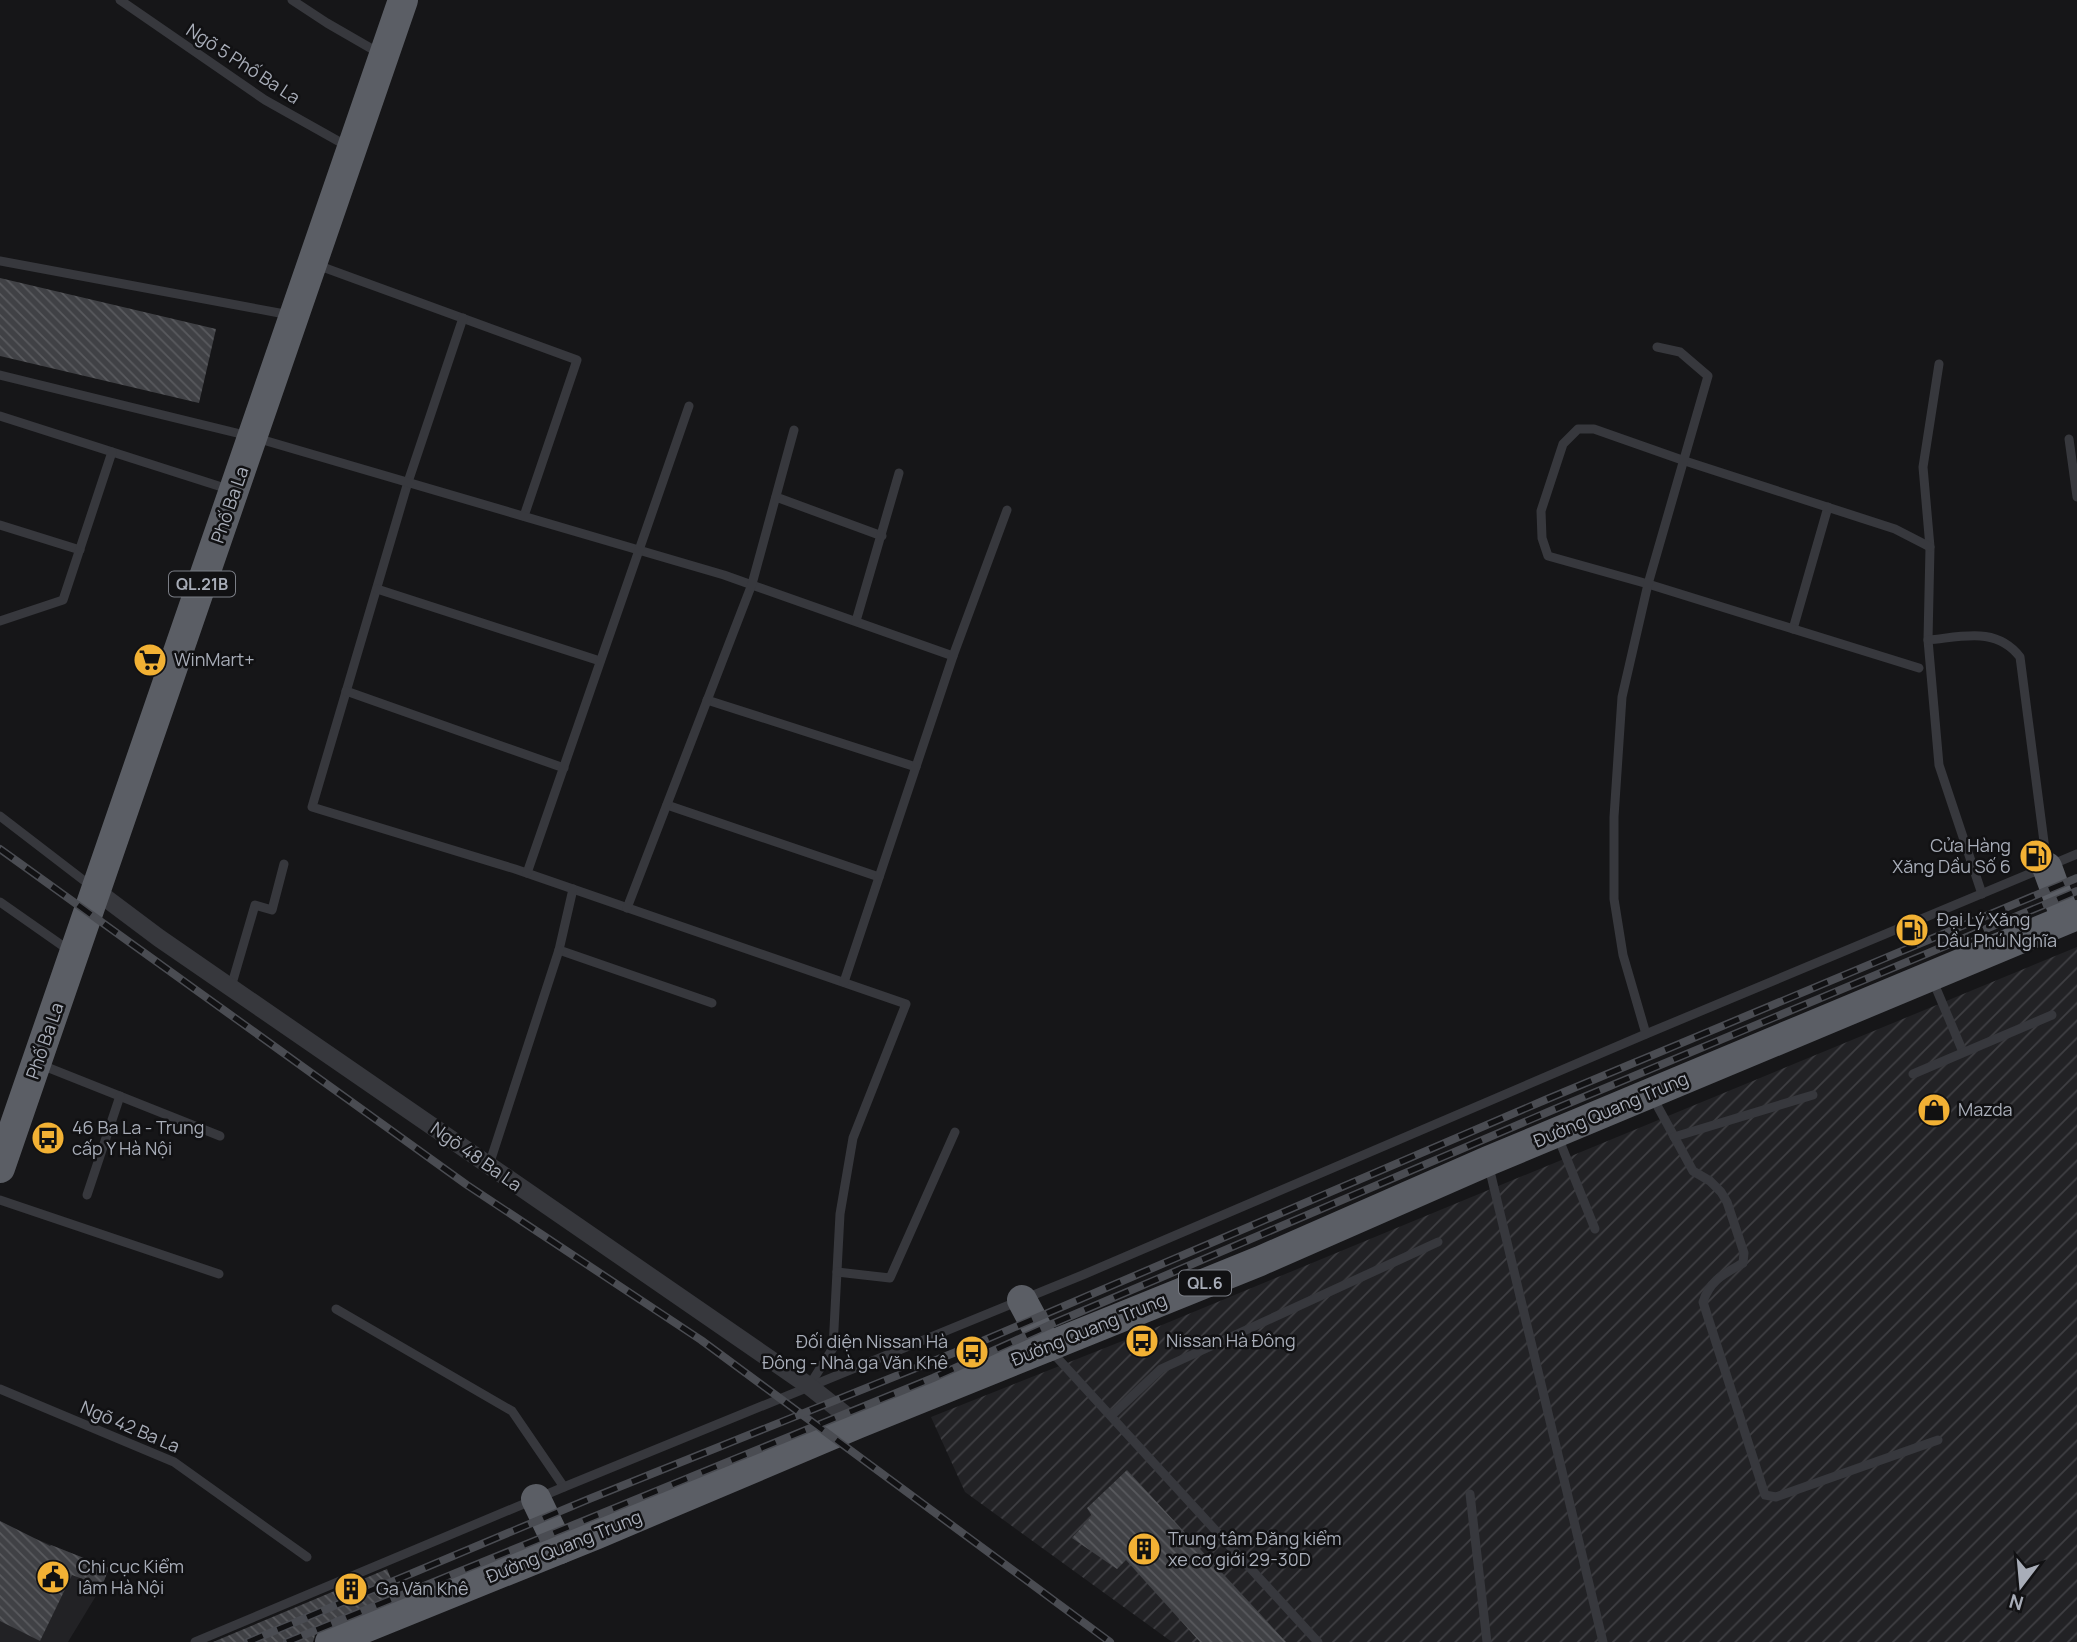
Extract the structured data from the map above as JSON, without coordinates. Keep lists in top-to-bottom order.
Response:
{
  "streets": {
    "highway": [
      "Phố Ba La",
      "QL.21B",
      "Đường Quang Trung",
      "QL.6"
    ],
    "street": ["Ngõ 48 Ba La"],
    "lane": ["Ngõ 5 Phố Ba La", "Ngõ 42 Ba La"]
  },
  "crossings": [
    ["Ngõ 5 Phố Ba La", "Phố Ba La"],
    ["Phố Ba La", "Ngõ 48 Ba La"],
    ["Đường Quang Trung", "Ngõ 48 Ba La"]
  ],
  "places": {
    "supermarket": ["WinMart+"],
    "fuel station": ["Cửa Hàng Xăng Dầu Số 6", "Đại Lý Xăng Dầu Phú Nghĩa"],
    "shop": ["Mazda"],
    "bus stop": ["46 Ba La - Trung cấp Y Hà Nội", "Nissan Hà Đông", "Đối diện Nissan Hà Đông - Nhà ga Văn Khê"],
    "building": ["Trung tâm Đăng kiểm xe cơ giới 29-30D", "Ga Văn Khê"],
    "public building": ["Chi cục Kiểm lâm Hà Nội"]
  },
  "north": "bottom"
}
